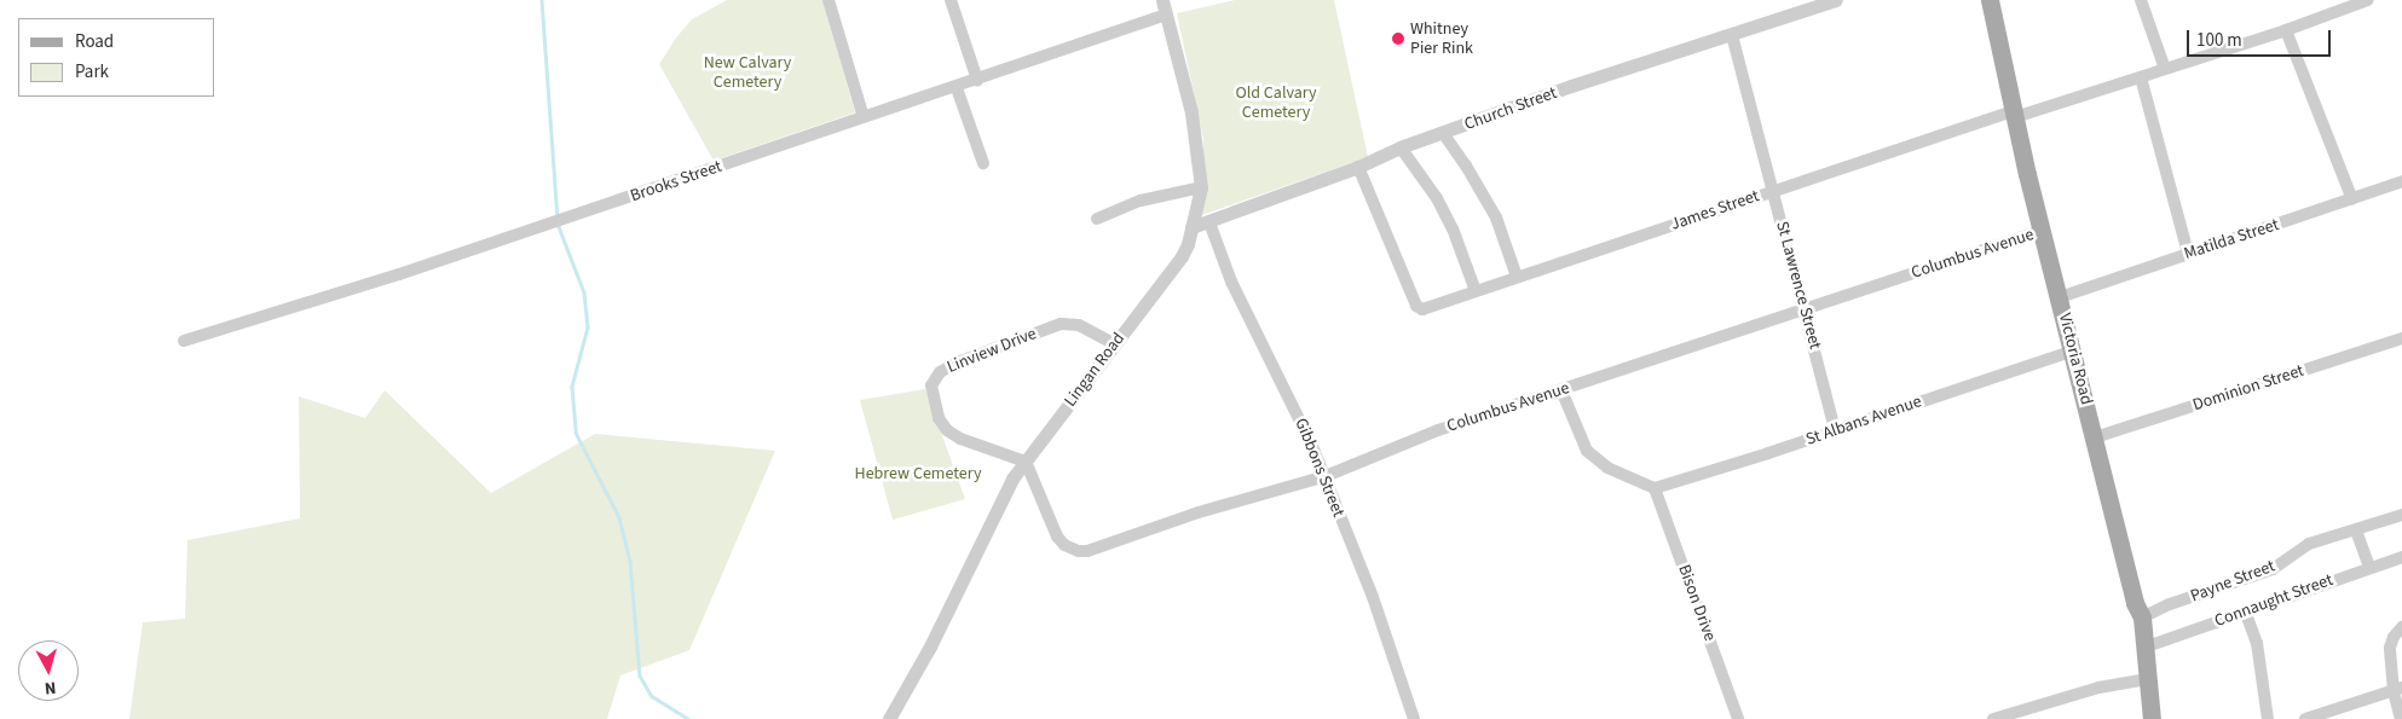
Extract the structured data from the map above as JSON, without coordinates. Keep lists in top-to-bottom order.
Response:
{
  "streets": {
    "main road": ["Victoria Road"],
    "street": [
      "Church Street",
      "Brooks Street",
      "James Street",
      "Matilda Street",
      "Columbus Avenue",
      "St Lawrence Street",
      "Linview Drive",
      "Lingan Road",
      "Dominion Street",
      "St Albans Avenue",
      "Gibbons Street",
      "Payne Street",
      "Connaught Street",
      "Bison Drive"
    ]
  },
  "crossings": [
    ["Church Street", "James Street"],
    ["Church Street", "St Lawrence Street"],
    ["Church Street", "Lingan Road"],
    ["Church Street", "Gibbons Street"],
    ["Brooks Street", "Lingan Road"],
    ["James Street", "St Lawrence Street"],
    ["James Street", "Victoria Road"],
    ["Matilda Street", "Victoria Road"],
    ["Columbus Avenue", "St Lawrence Street"],
    ["Columbus Avenue", "Linview Drive"],
    ["Columbus Avenue", "Victoria Road"],
    ["Columbus Avenue", "Lingan Road"],
    ["Columbus Avenue", "Gibbons Street"],
    ["St Lawrence Street", "St Albans Avenue"],
    ["Linview Drive", "Lingan Road"],
    ["Victoria Road", "Dominion Street"],
    ["Victoria Road", "St Albans Avenue"],
    ["Victoria Road", "Payne Street"],
    ["Victoria Road", "Connaught Street"],
    ["St Albans Avenue", "Bison Drive"]
  ],
  "parks": ["New Calvary Cemetery", "Old Calvary Cemetery", "Hebrew Cemetery"],
  "places": ["Whitney Pier Rink"],
  "legend": ["Road", "Park"],
  "scale_bar": "100 m",
  "north": "bottom"
}
